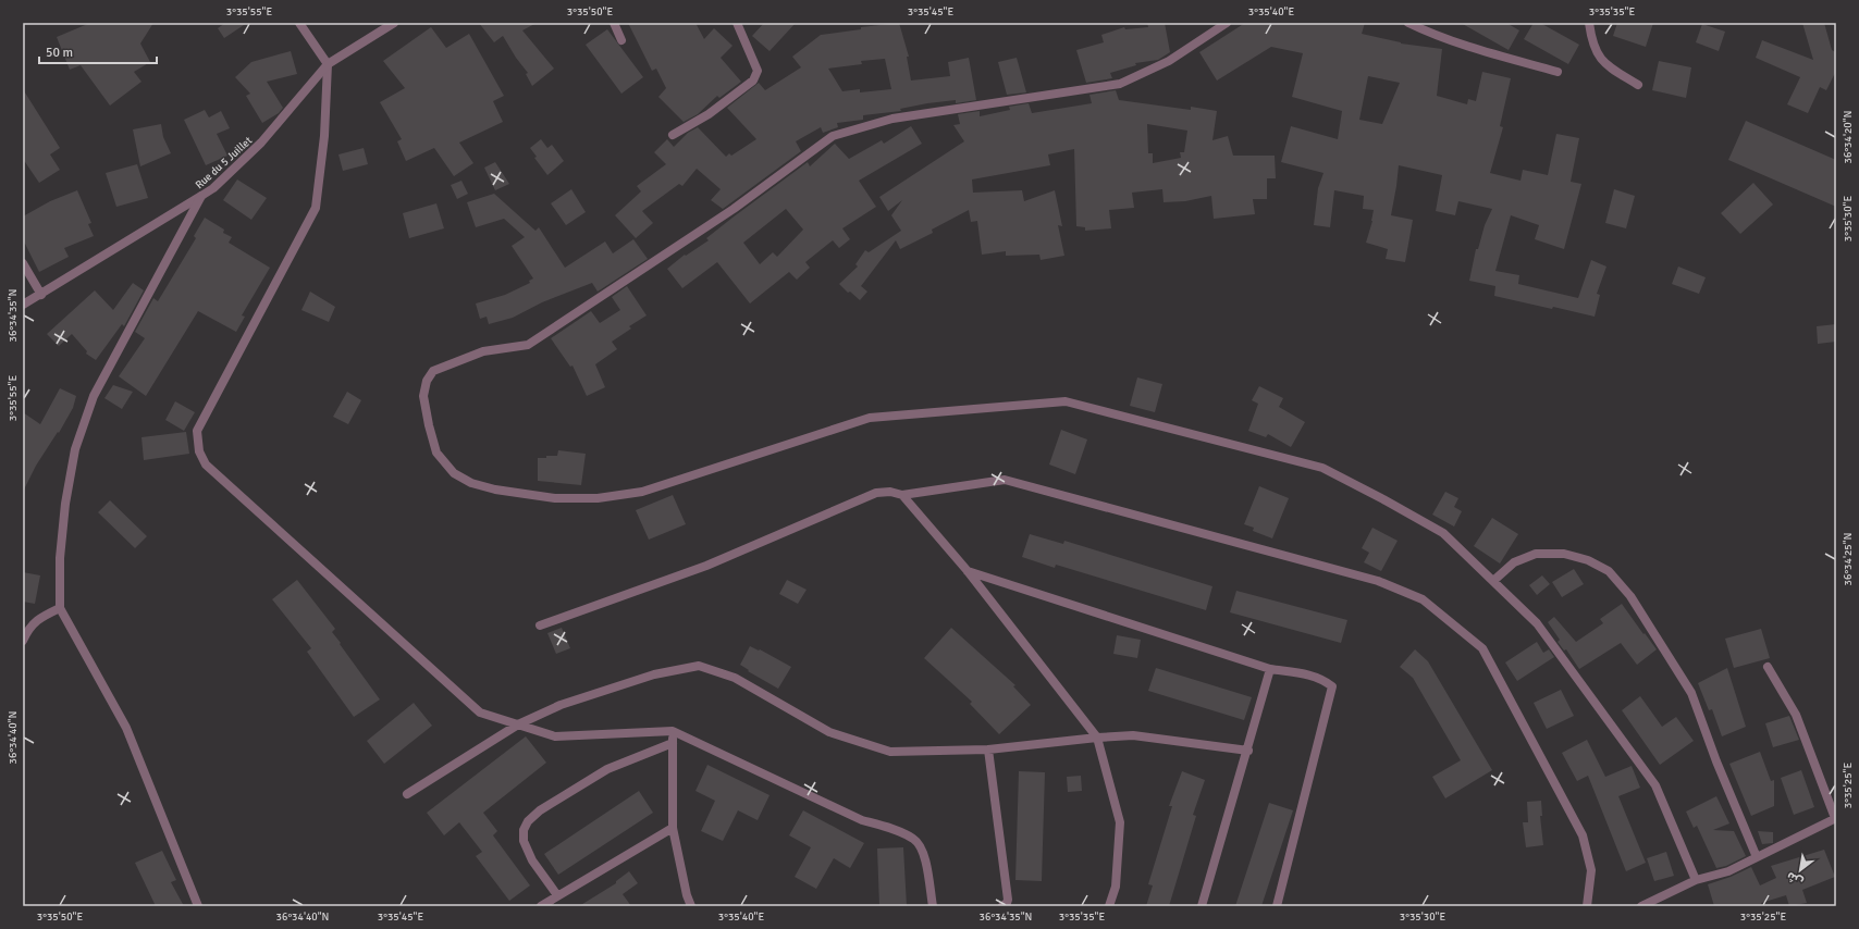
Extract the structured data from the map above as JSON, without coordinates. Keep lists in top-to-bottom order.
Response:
{
  "streets": {
    "street": ["Rue du 5 Juillet"]
  },
  "scale_bar": "50 m",
  "north": "bottom left",
  "coordinates": [
    "3°35'55\"E",
    "3°35'50\"E",
    "3°35'45\"E",
    "3°35'40\"E",
    "3°35'35\"E",
    "36°34'20\"N",
    "3°35'30\"E",
    "36°34'35\"N",
    "36°34'25\"N",
    "36°34'40\"N",
    "3°35'25\"E"
  ]
}
